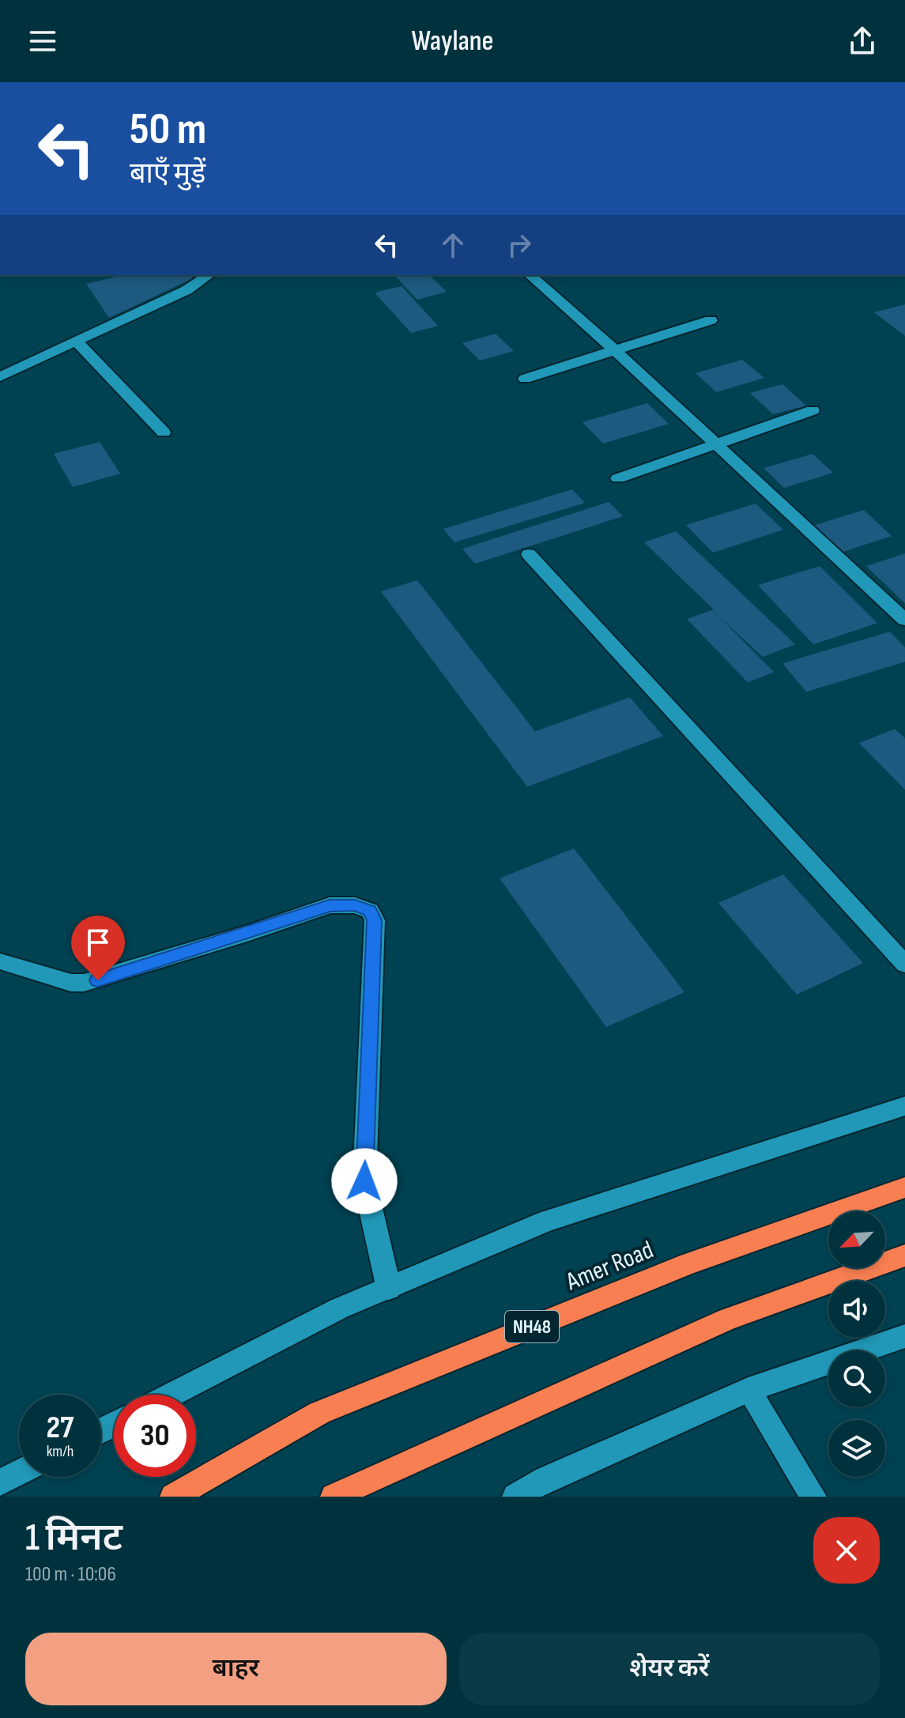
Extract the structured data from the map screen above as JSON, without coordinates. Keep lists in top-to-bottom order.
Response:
{
  "streets": {
    "highway": ["Amer Road", "NH48"]
  },
  "north": "bottom left",
  "page": {
    "header": "Waylane",
    "turn": ["50 m", "बाएँ मुड़ें"],
    "speed": "27 km/h",
    "limit": "30",
    "heading": ["1 मिनट", "100 m · 10:06"],
    "buttons": ["बाहर", "शेयर करें"]
  }
}
